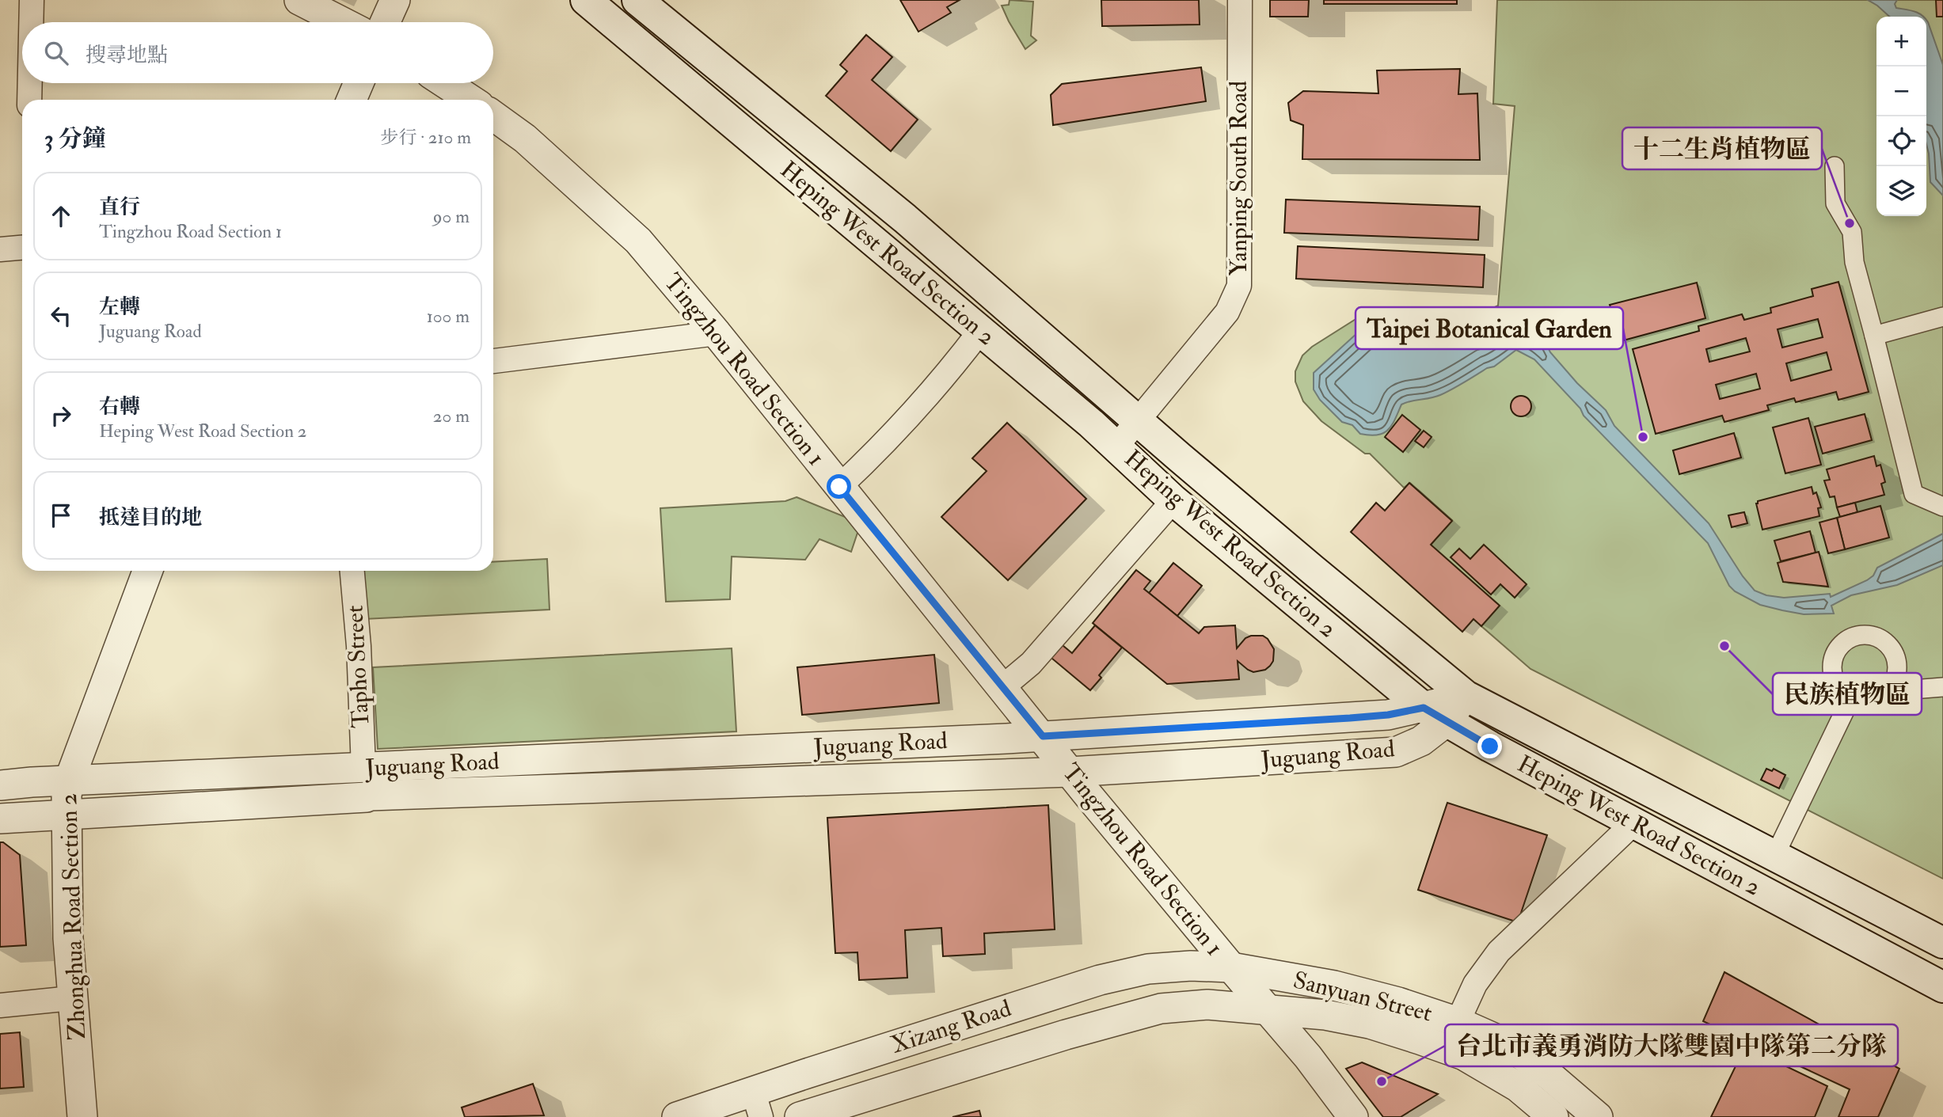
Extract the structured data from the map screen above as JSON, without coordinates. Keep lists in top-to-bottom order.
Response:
{
  "streets": {
    "main road": ["Heping West Road Section 2"],
    "street": [
      "Yanping South Road",
      "Tingzhou Road Section 1",
      "Tapho Street",
      "Juguang Road",
      "Zhonghua Road Section 2",
      "Sanyuan Street",
      "Xizang Road"
    ]
  },
  "crossings": [
    ["Yanping South Road", "Heping West Road Section 2"],
    ["Heping West Road Section 2", "Juguang Road"],
    ["Tingzhou Road Section 1", "Juguang Road"],
    ["Tingzhou Road Section 1", "Sanyuan Street"],
    ["Tingzhou Road Section 1", "Xizang Road"],
    ["Tapho Street", "Juguang Road"],
    ["Juguang Road", "Zhonghua Road Section 2"],
    ["Sanyuan Street", "Xizang Road"]
  ],
  "places": [
    "十二生肖植物區",
    "Taipei Botanical Garden",
    "民族植物區",
    "台北市義勇消防大隊雙園中隊第二分隊"
  ],
  "page": {
    "map_buttons": ["+", "−"],
    "search": "搜尋地點",
    "heading": ["3 分鐘", "步行 · 210 m"],
    "list": [
      ["直行", "Tingzhou Road Section 1", "90 m"],
      ["左轉", "Juguang Road", "100 m"],
      ["右轉", "Heping West Road Section 2", "20 m"],
      "抵達目的地"
    ]
  }
}
